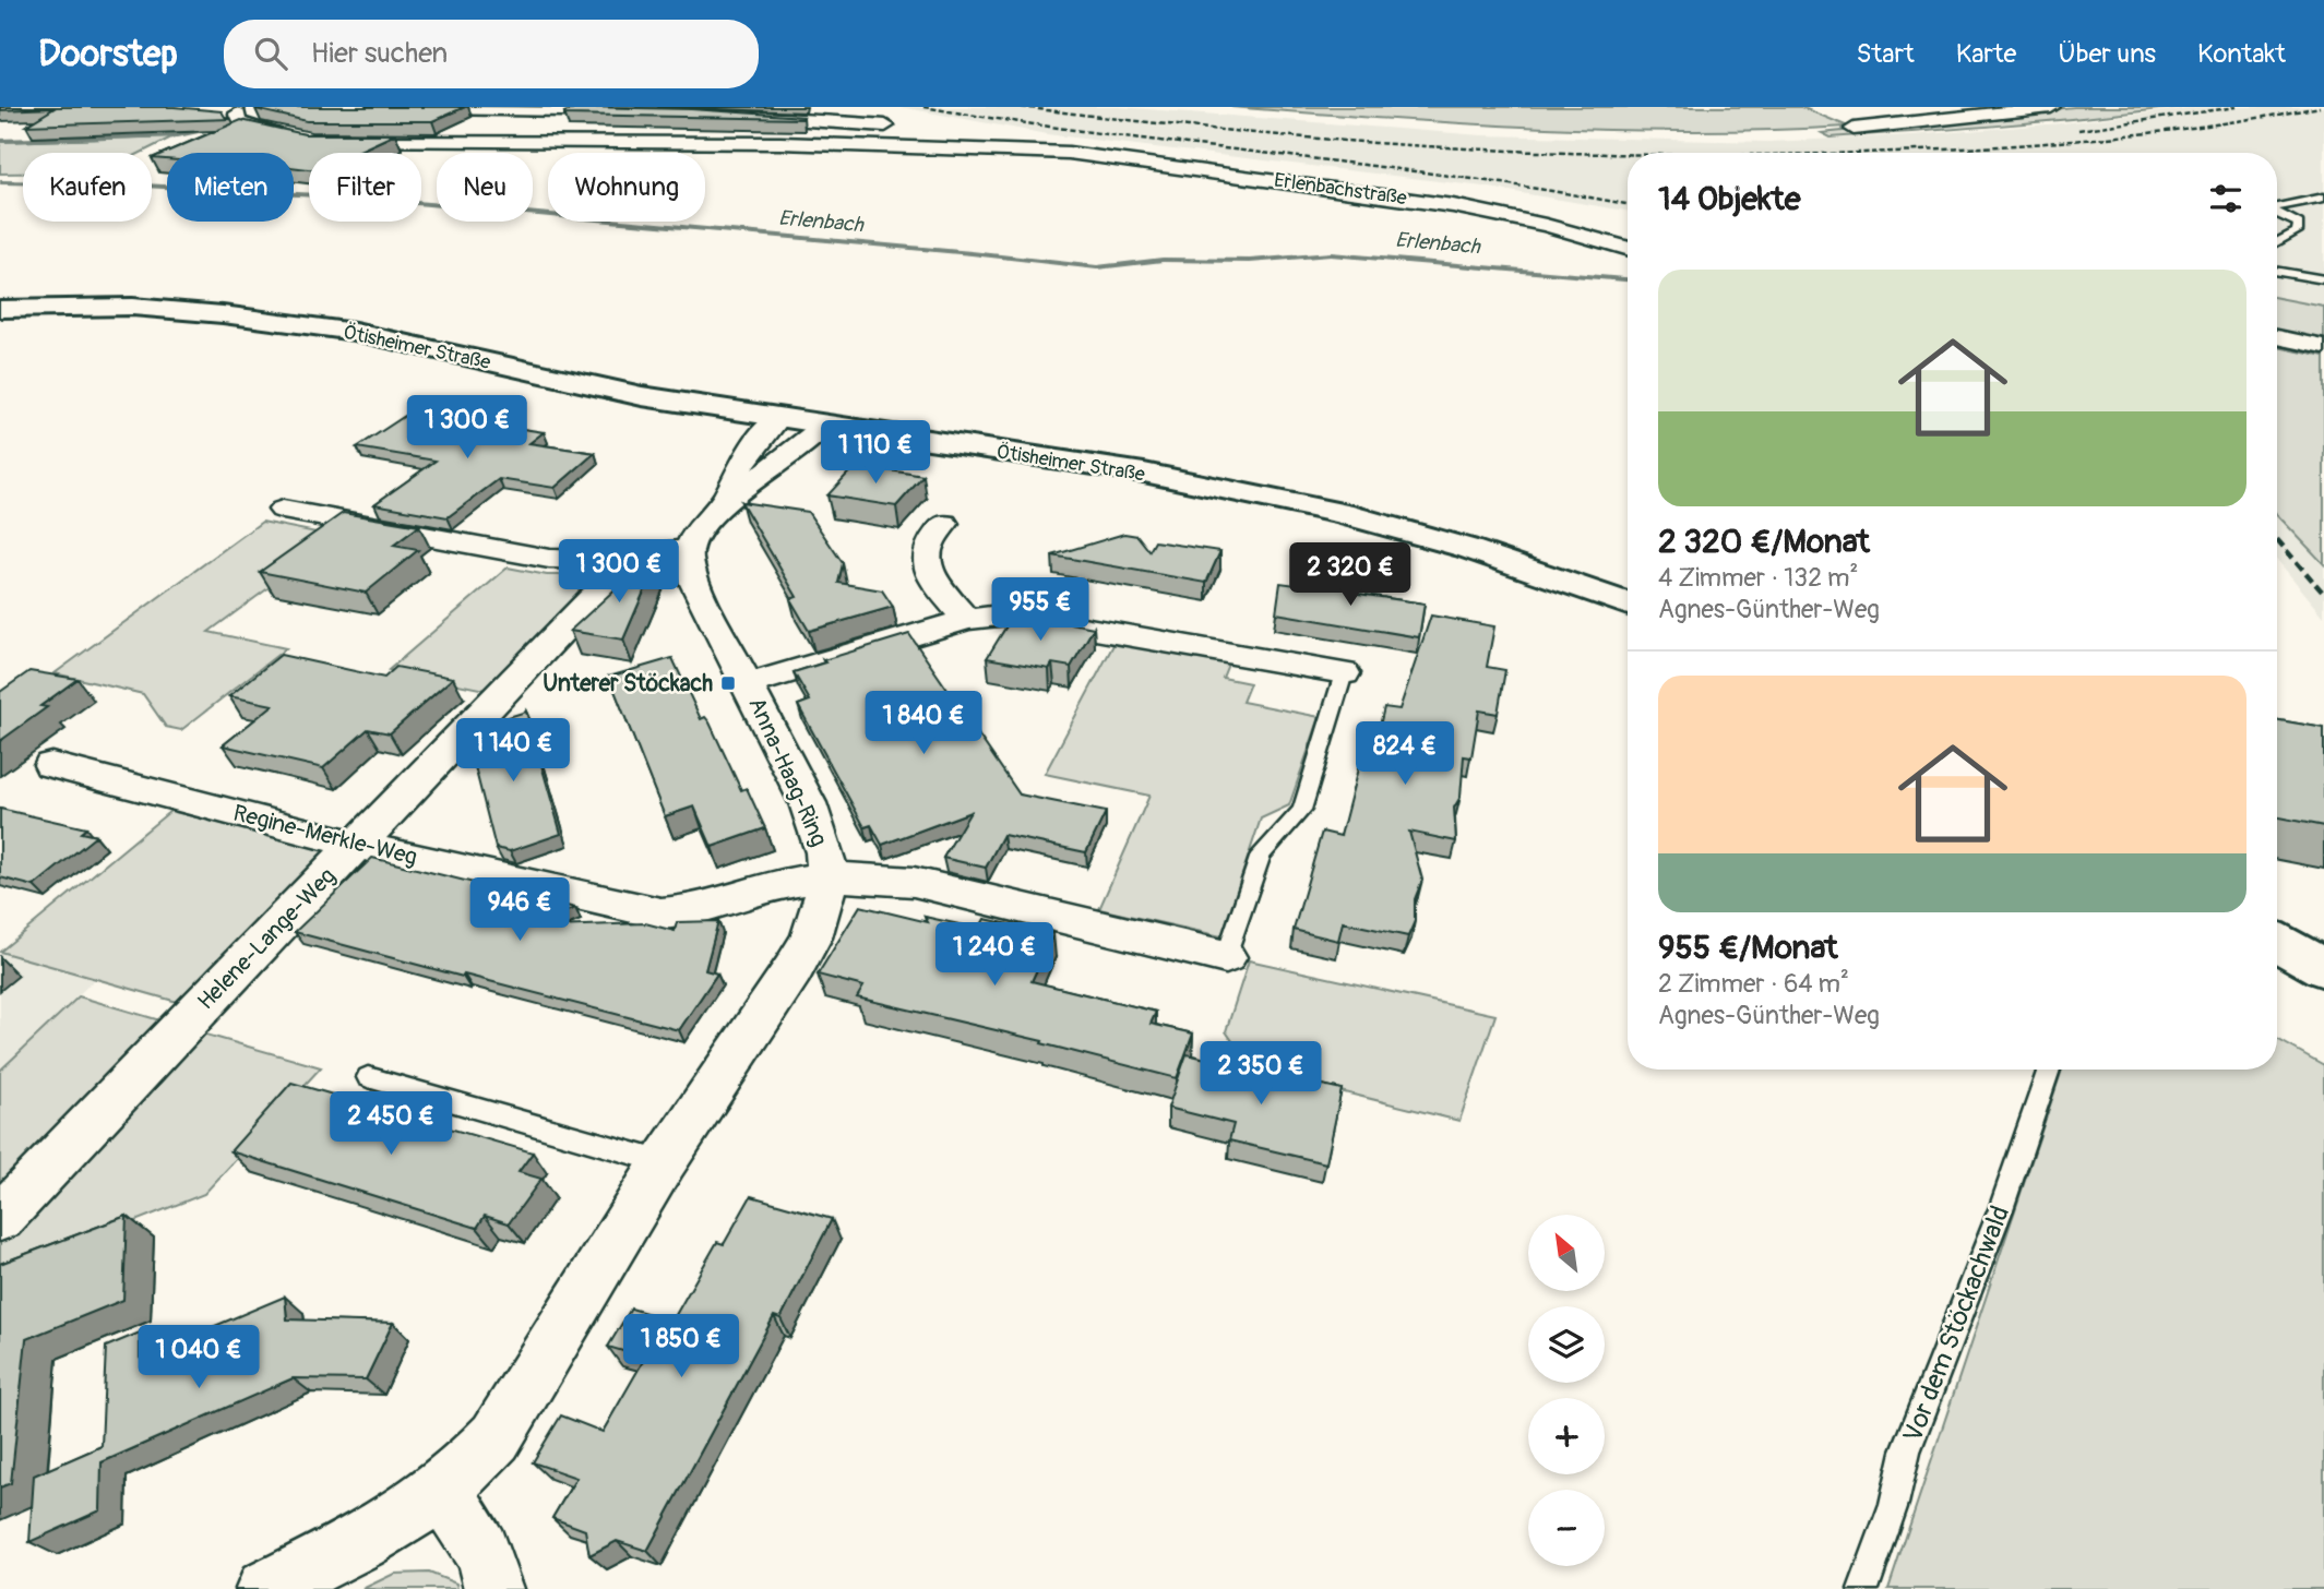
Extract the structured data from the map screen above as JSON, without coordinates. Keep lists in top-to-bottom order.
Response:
{
  "streets": {
    "main road": ["Ötisheimer Straße"],
    "street": [
      "Erlenbachstraße",
      "Anna-Haag-Ring",
      "Regine-Merkle-Weg",
      "Helene-Lange-Weg"
    ],
    "lane": ["Vor dem Stöckachwald"]
  },
  "crossings": [
    ["Anna-Haag-Ring", "Regine-Merkle-Weg"],
    ["Regine-Merkle-Weg", "Helene-Lange-Weg"]
  ],
  "water": ["Erlenbach"],
  "places": {
    "transit": ["Unterer Stöckach"]
  },
  "north": "top left",
  "page": {
    "header": "Doorstep",
    "search": "Hier suchen",
    "nav": [
      "Start",
      "Karte",
      "Über uns",
      "Kontakt"
    ],
    "chip": [
      "Kaufen",
      "Mieten",
      "Filter",
      "Neu",
      "Wohnung"
    ],
    "heading": "14 Objekte",
    "list": [
      {
        "name": "2 320 €/Monat",
        "note": "4 Zimmer · 132 m² · Agnes-Günther-Weg"
      },
      {
        "name": "955 €/Monat",
        "note": "2 Zimmer · 64 m² · Agnes-Günther-Weg"
      }
    ],
    "price": [
      "1 300 €",
      "1 110 €",
      "1 300 €",
      "2 320 €",
      "955 €",
      "1 840 €",
      "1 140 €",
      "824 €",
      "946 €",
      "1 240 €",
      "2 350 €",
      "2 450 €",
      "1 850 €",
      "1 040 €"
    ],
    "map_buttons": ["+", "−"]
  }
}
